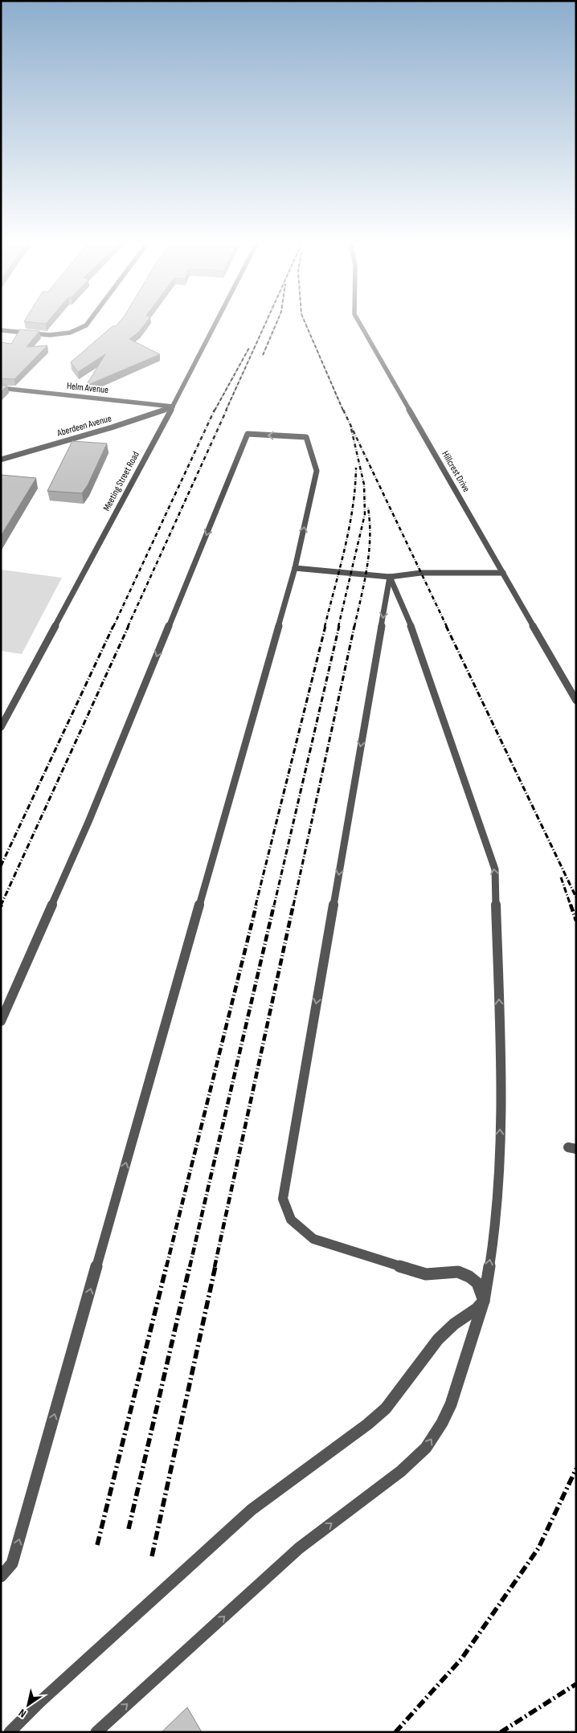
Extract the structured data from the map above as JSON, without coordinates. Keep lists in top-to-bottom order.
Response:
{
  "streets": {
    "street": [
      "Helm Avenue",
      "Aberdeen Avenue",
      "Hillcrest Drive",
      "Meeting Street Road"
    ]
  },
  "crossings": [
    ["Helm Avenue", "Aberdeen Avenue"],
    ["Helm Avenue", "Meeting Street Road"],
    ["Aberdeen Avenue", "Meeting Street Road"]
  ],
  "north": "bottom left"
}
